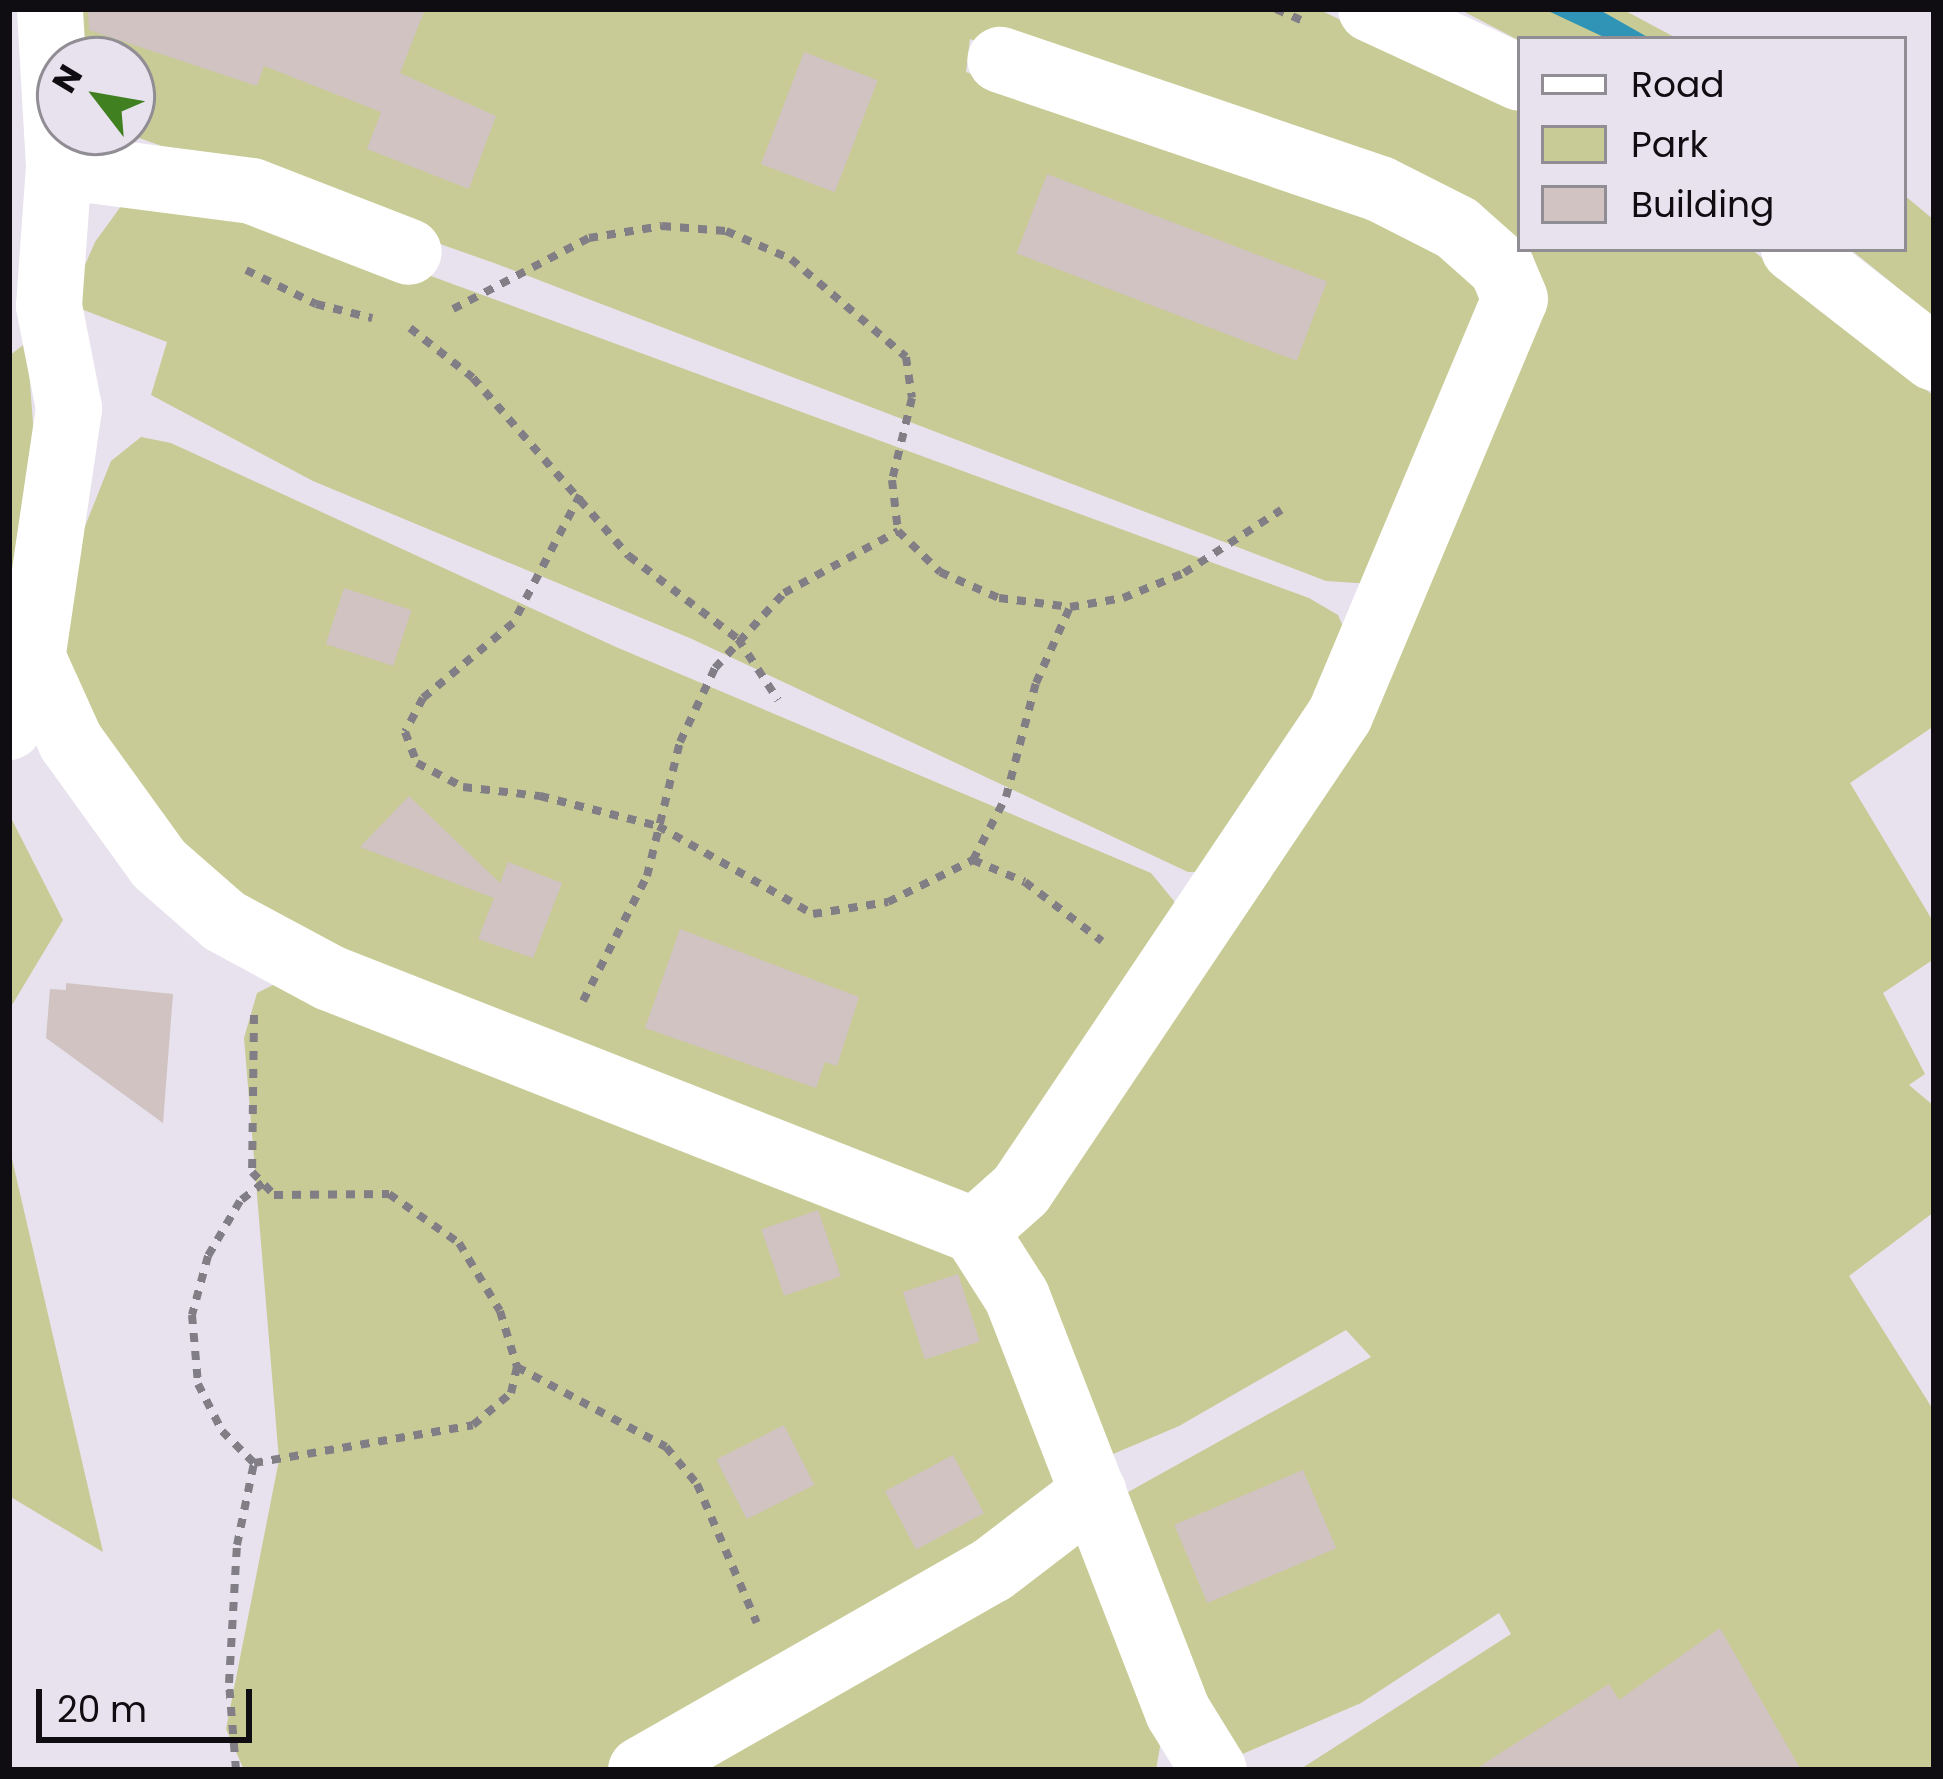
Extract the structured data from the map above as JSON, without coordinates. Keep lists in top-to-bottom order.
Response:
{
  "legend": ["Road", "Park", "Building"],
  "scale_bar": "20 m",
  "north": "top left"
}
